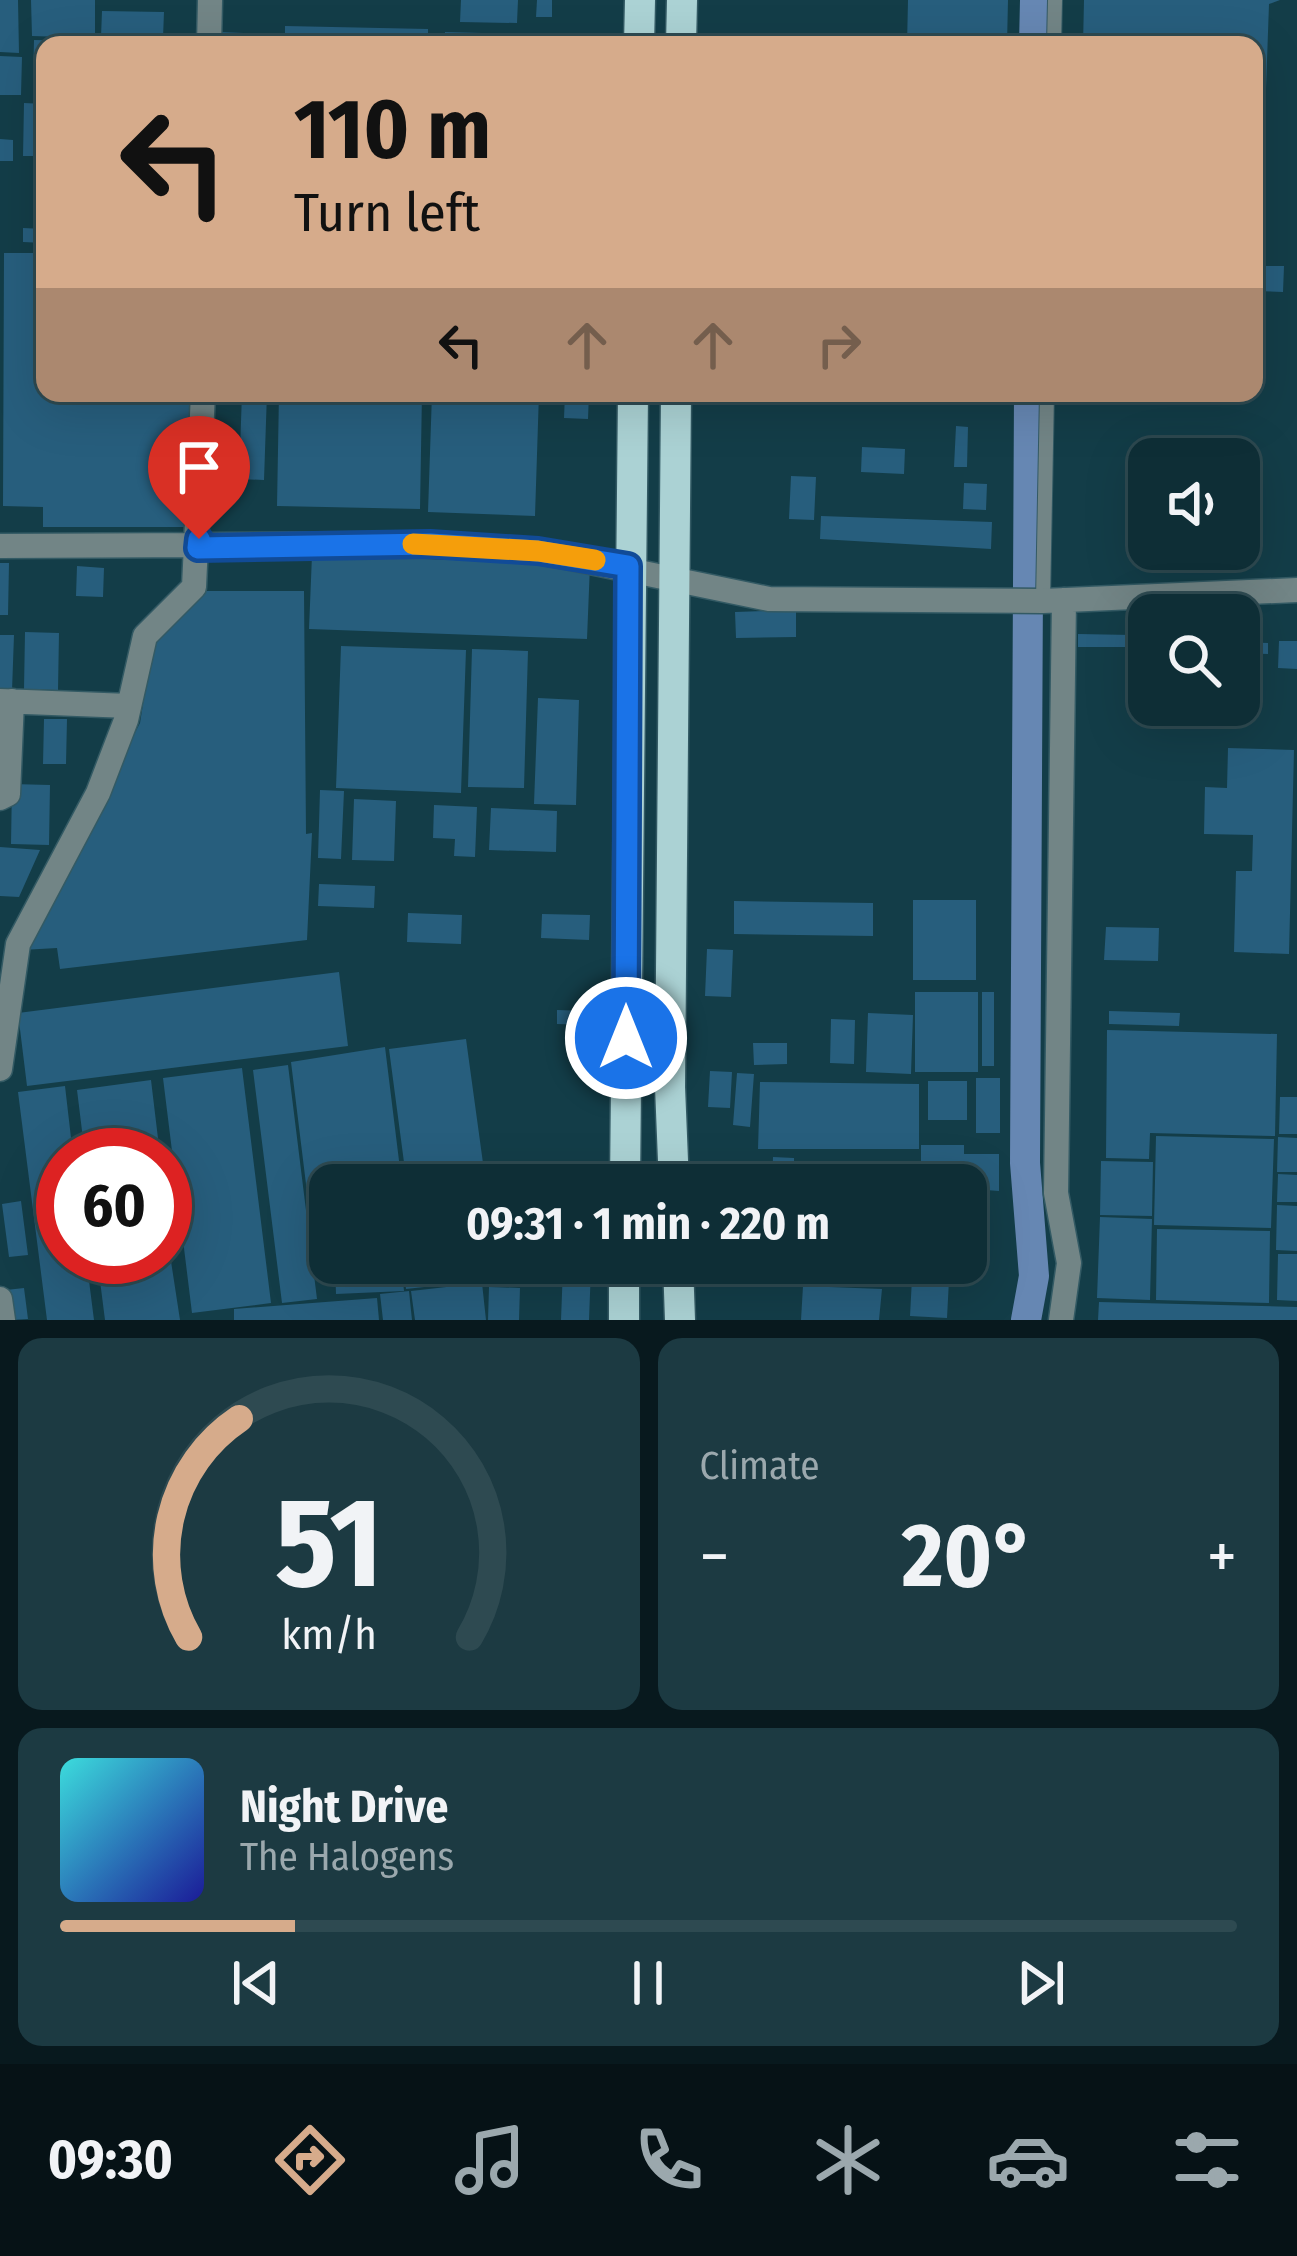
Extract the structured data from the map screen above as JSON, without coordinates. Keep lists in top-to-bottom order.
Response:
{
  "page": {
    "turn": ["110 m", "Turn left"],
    "limit": "60",
    "trip": "09:31 · 1 min · 220 m",
    "tile": "Climate",
    "heat": ["−", "20°", "+"],
    "song": ["Night Drive", "The Halogens"],
    "tabs": "09:30",
    "gauge": ["51", "km/h"]
  }
}
